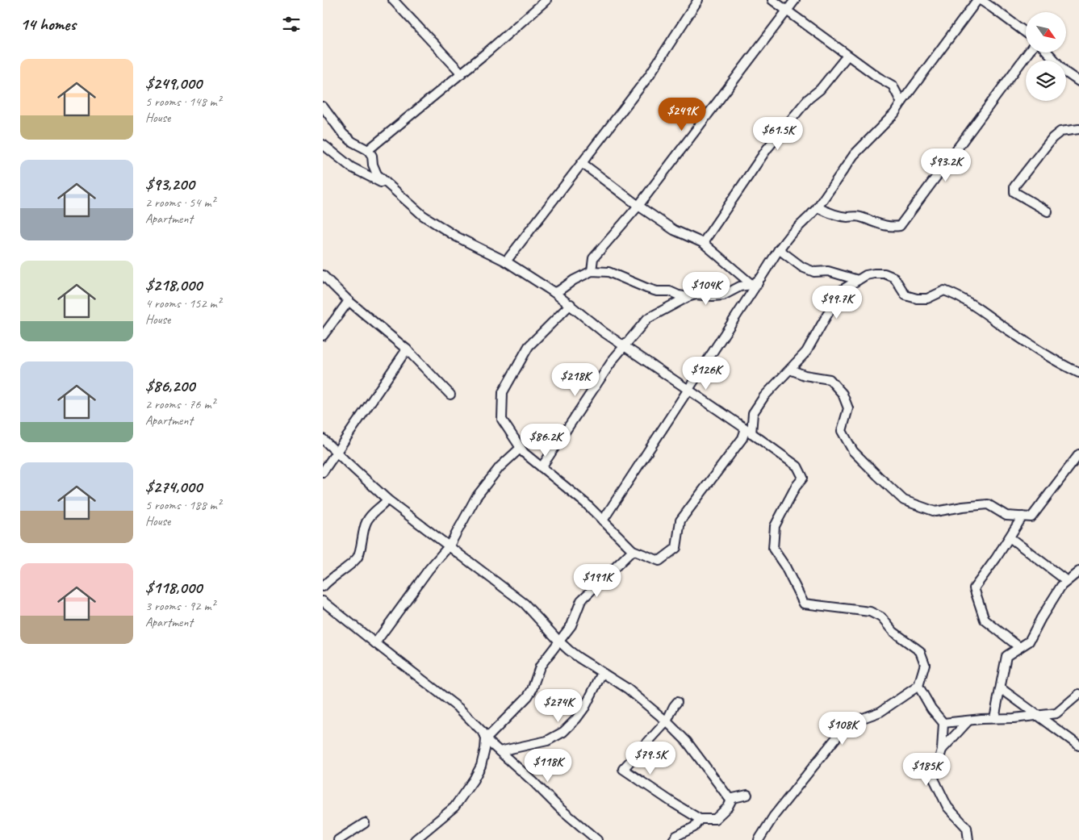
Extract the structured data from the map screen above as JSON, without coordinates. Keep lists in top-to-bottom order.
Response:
{
  "north": "bottom right",
  "page": {
    "heading": "14 homes",
    "list": [
      {
        "name": "$249,000",
        "note": "5 rooms · 148 m² · House"
      },
      {
        "name": "$93,200",
        "note": "2 rooms · 54 m² · Apartment"
      },
      {
        "name": "$218,000",
        "note": "4 rooms · 152 m² · House"
      },
      {
        "name": "$86,200",
        "note": "2 rooms · 76 m² · Apartment"
      },
      {
        "name": "$274,000",
        "note": "5 rooms · 188 m² · House"
      },
      {
        "name": "$118,000",
        "note": "3 rooms · 92 m² · Apartment"
      }
    ],
    "price": [
      "$249K",
      "$61.5K",
      "$93.2K",
      "$104K",
      "$99.7K",
      "$126K",
      "$218K",
      "$86.2K",
      "$191K",
      "$274K",
      "$108K",
      "$79.5K",
      "$118K",
      "$185K"
    ]
  }
}
